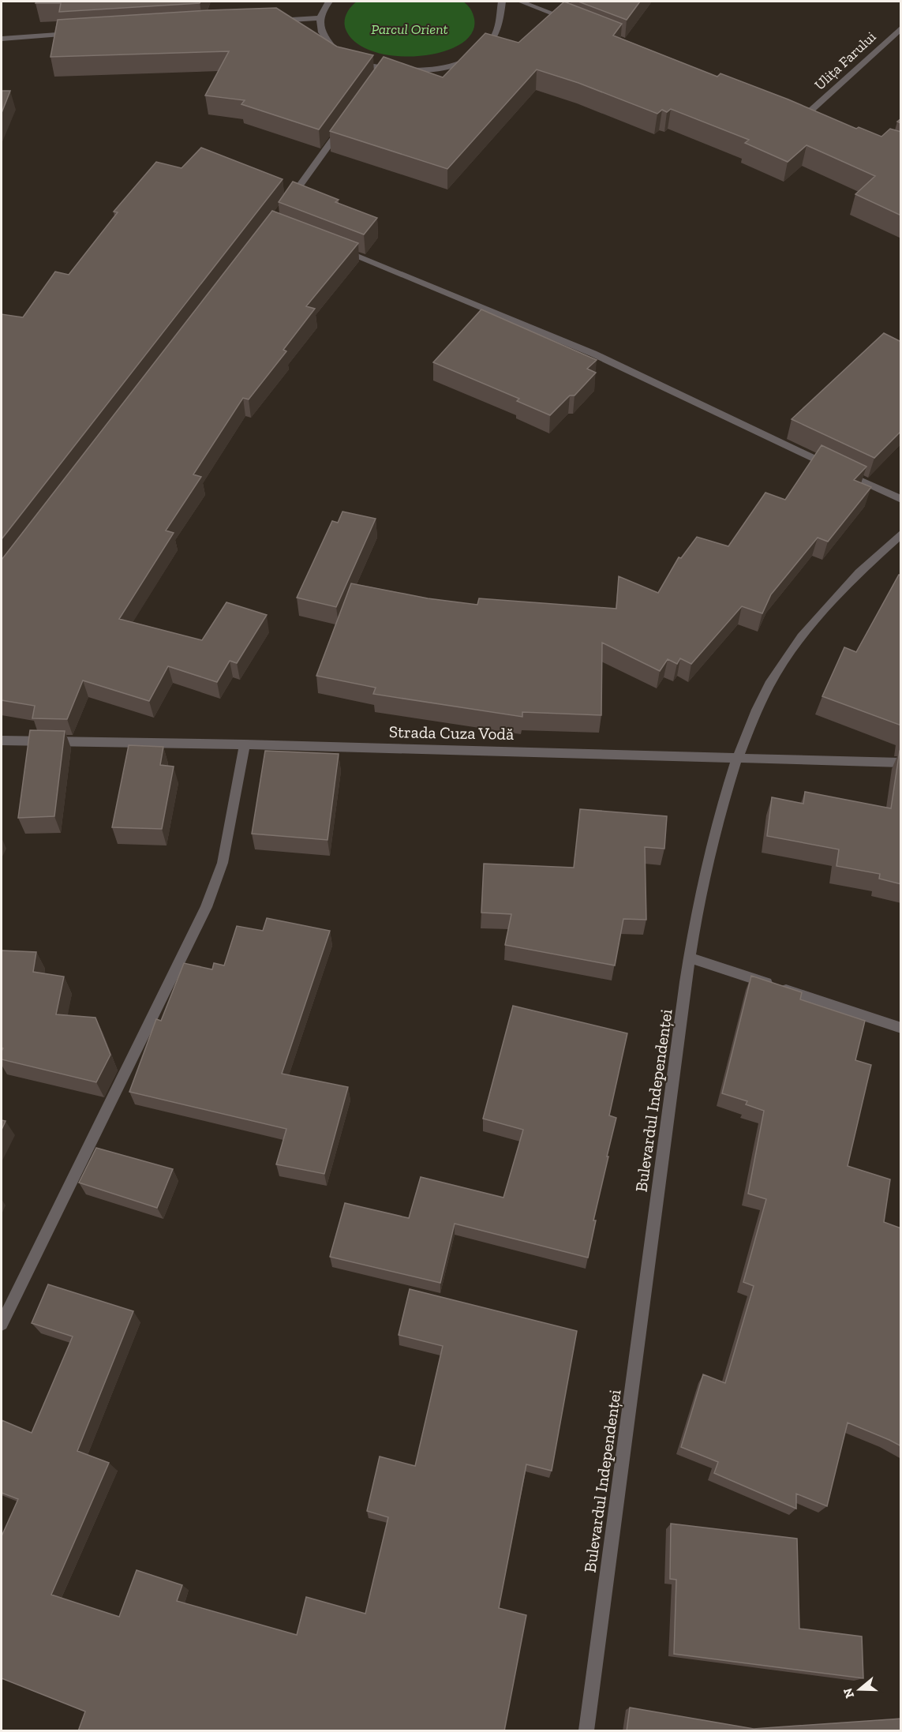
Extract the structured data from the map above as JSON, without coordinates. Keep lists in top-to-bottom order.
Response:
{
  "streets": {
    "street": ["Ulița Farului", "Strada Cuza Vodă", "Bulevardul Independenței"]
  },
  "crossings": [
    ["Strada Cuza Vodă", "Bulevardul Independenței"]
  ],
  "parks": ["Parcul Orient"],
  "north": "left"
}
